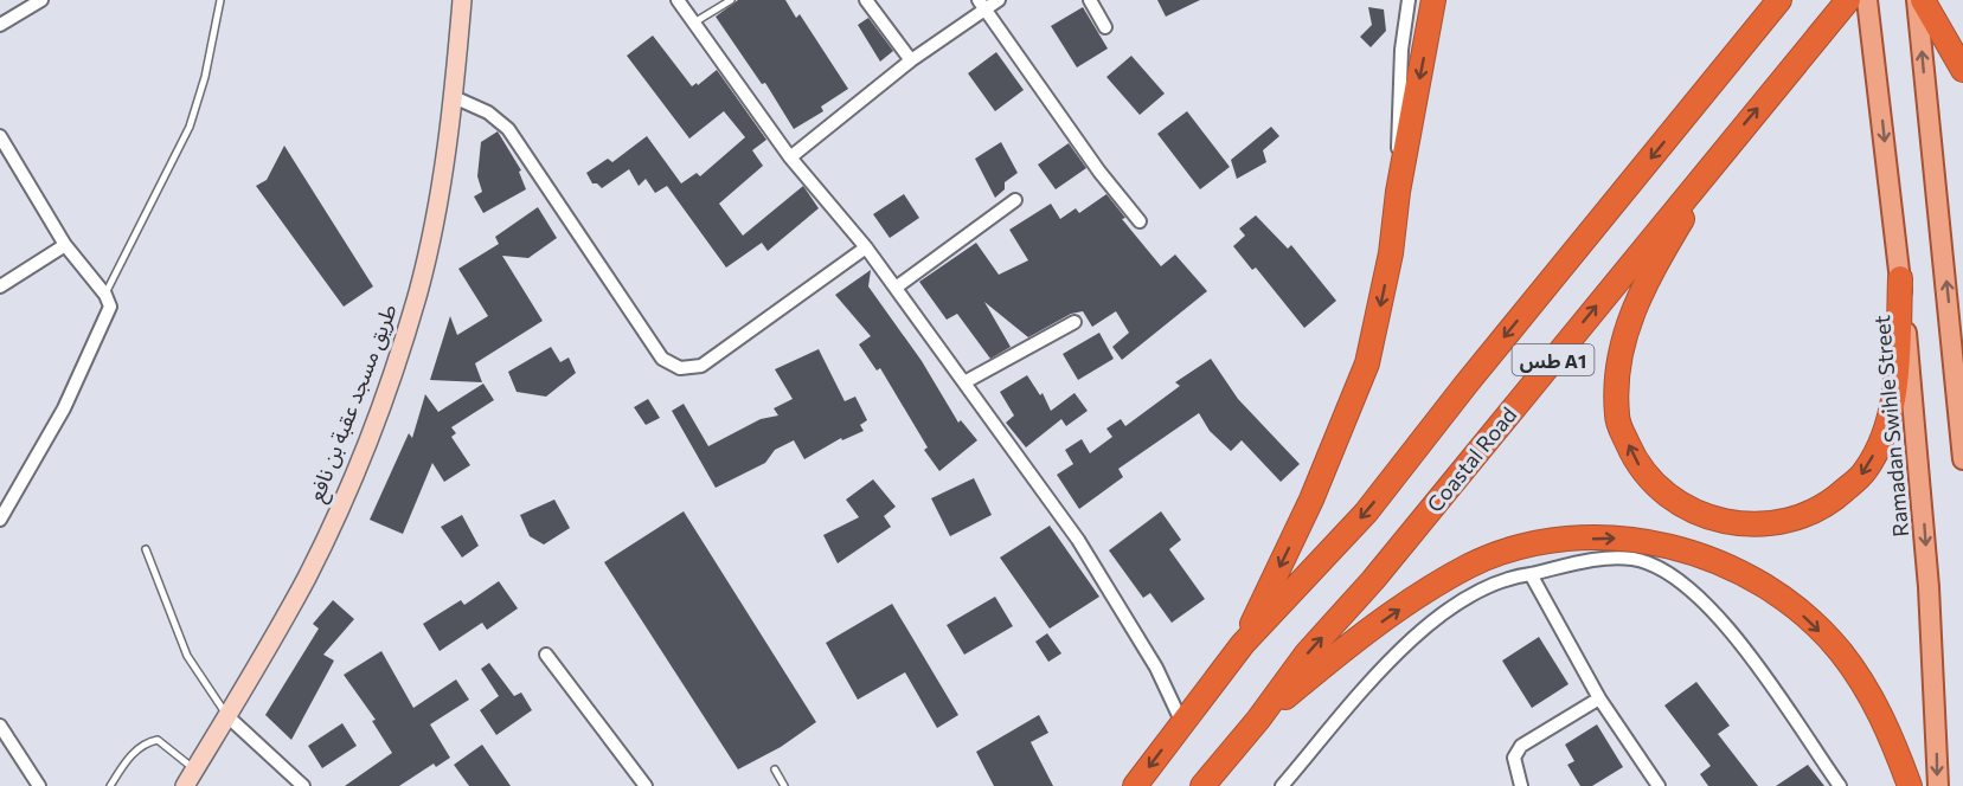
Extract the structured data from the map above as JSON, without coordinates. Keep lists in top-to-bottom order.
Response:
{
  "streets": {
    "highway": ["طس A1", "Coastal Road"],
    "main road": ["Ramadan Swihle Street"],
    "street": ["طريق مسجد عقبة بن نافع"]
  }
}
